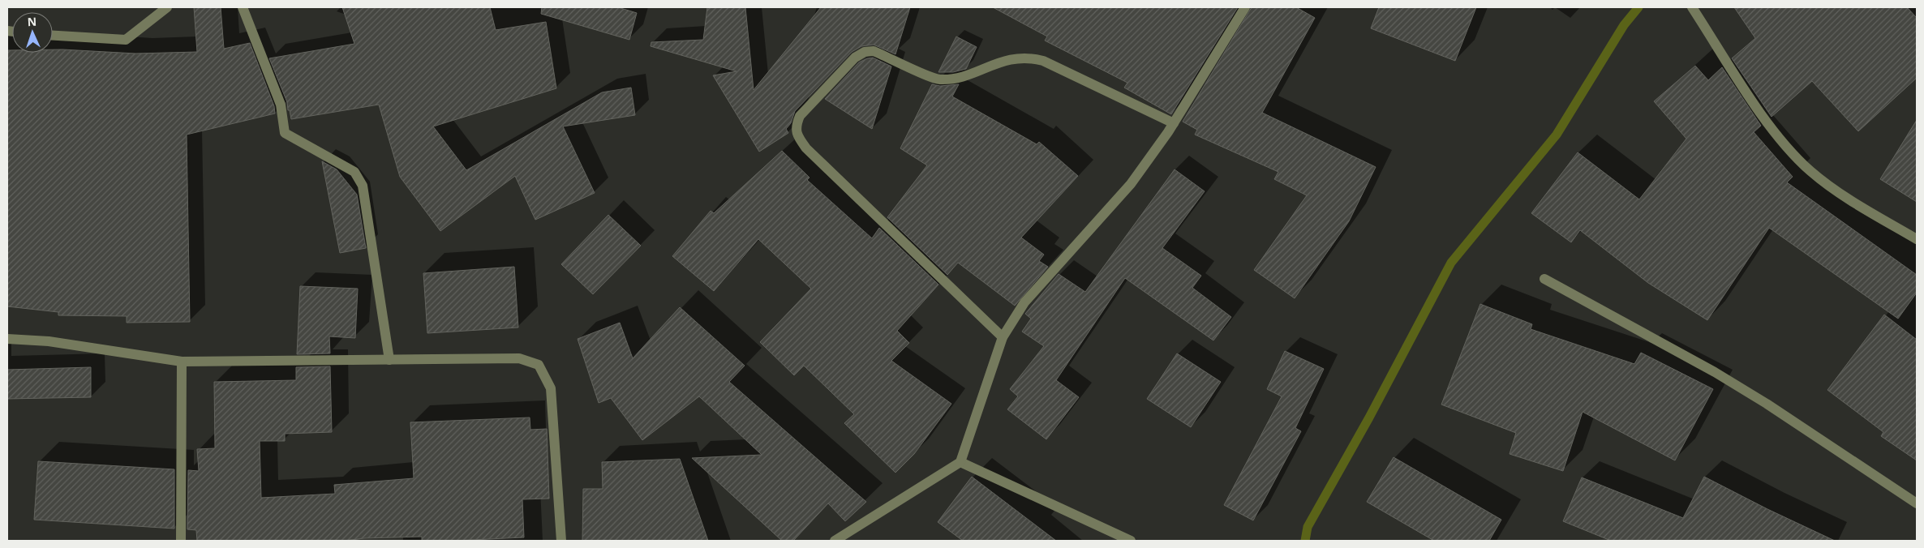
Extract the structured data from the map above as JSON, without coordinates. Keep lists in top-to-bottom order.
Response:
{
  "north": "top"
}
